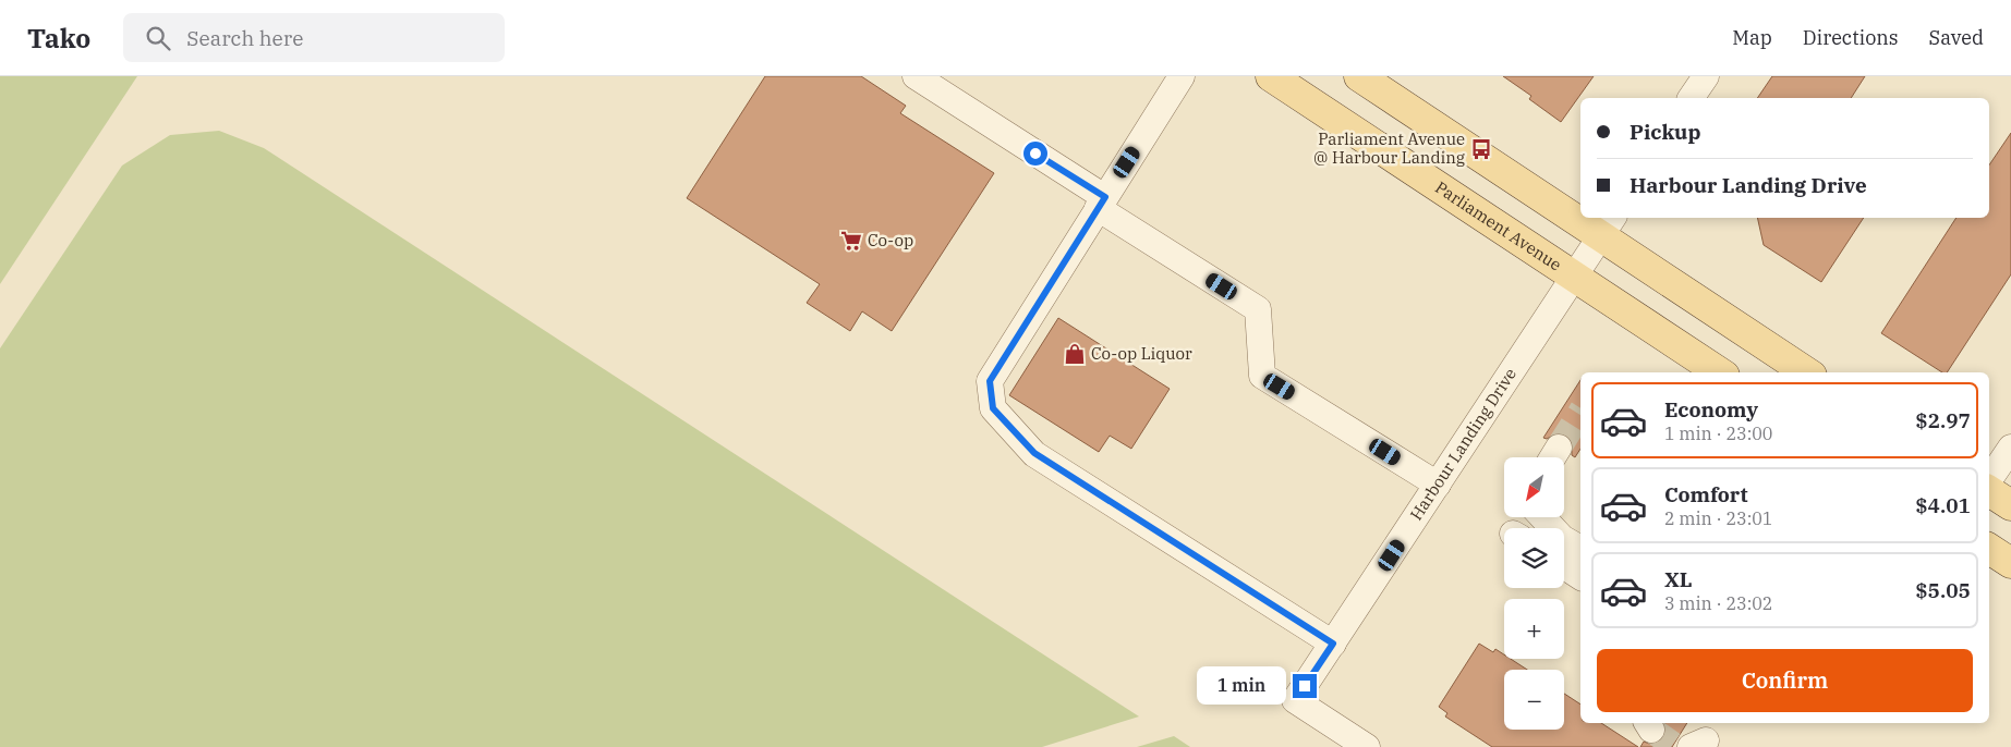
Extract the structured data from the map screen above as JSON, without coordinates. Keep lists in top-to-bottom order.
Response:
{
  "streets": {
    "main road": ["Parliament Avenue"],
    "street": ["Harbour Landing Drive"]
  },
  "crossings": [
    ["Parliament Avenue", "Harbour Landing Drive"]
  ],
  "places": {
    "bus stop": ["Parliament Avenue @ Harbour Landing"],
    "supermarket": ["Co-op"],
    "shop": ["Co-op Liquor"]
  },
  "north": "bottom left",
  "page": {
    "header": "Tako",
    "search": "Search here",
    "nav": ["Map", "Directions", "Saved"],
    "banner": ["Pickup", "Harbour Landing Drive"],
    "list": [
      {
        "name": "Economy",
        "note": "1 min · 23:00",
        "value": "$2.97"
      },
      {
        "name": "Comfort",
        "note": "2 min · 23:01",
        "value": "$4.01"
      },
      {
        "name": "XL",
        "note": "3 min · 23:02",
        "value": "$5.05"
      }
    ],
    "map_buttons": ["+", "−"],
    "buttons": "Confirm",
    "bubble": "1 min"
  }
}
